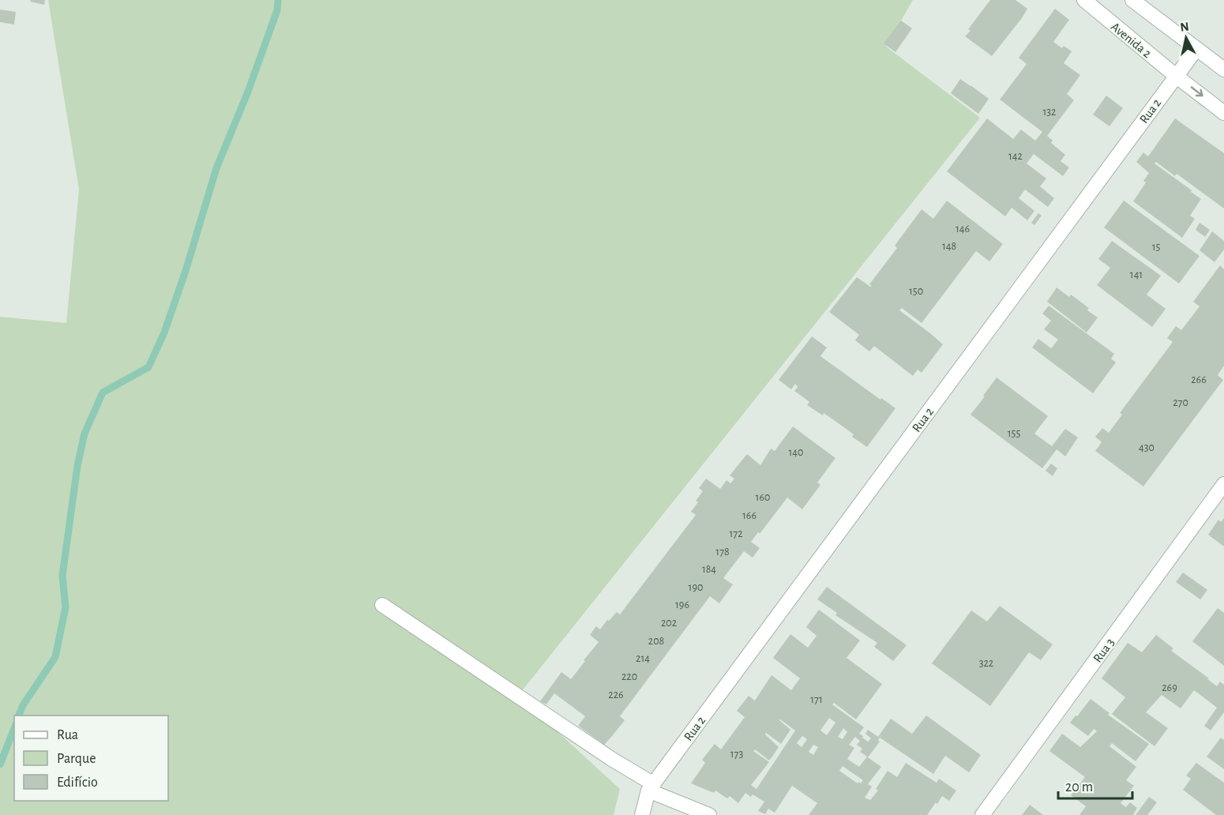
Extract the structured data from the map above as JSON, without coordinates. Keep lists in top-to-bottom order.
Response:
{
  "streets": {
    "street": ["Avenida 2", "Rua 2", "Rua 3"]
  },
  "crossings": [
    ["Avenida 2", "Rua 2"]
  ],
  "house_numbers": [
    "132",
    "142",
    "146",
    "148",
    "15",
    "141",
    "150",
    "266",
    "270",
    "155",
    "430",
    "140",
    "160",
    "166",
    "172",
    "178",
    "184",
    "190",
    "196",
    "202",
    "208",
    "214",
    "322",
    "220",
    "269",
    "226",
    "171",
    "173"
  ],
  "legend": ["Rua", "Parque", "Edifício"],
  "scale_bar": "20 m",
  "north": "top"
}
